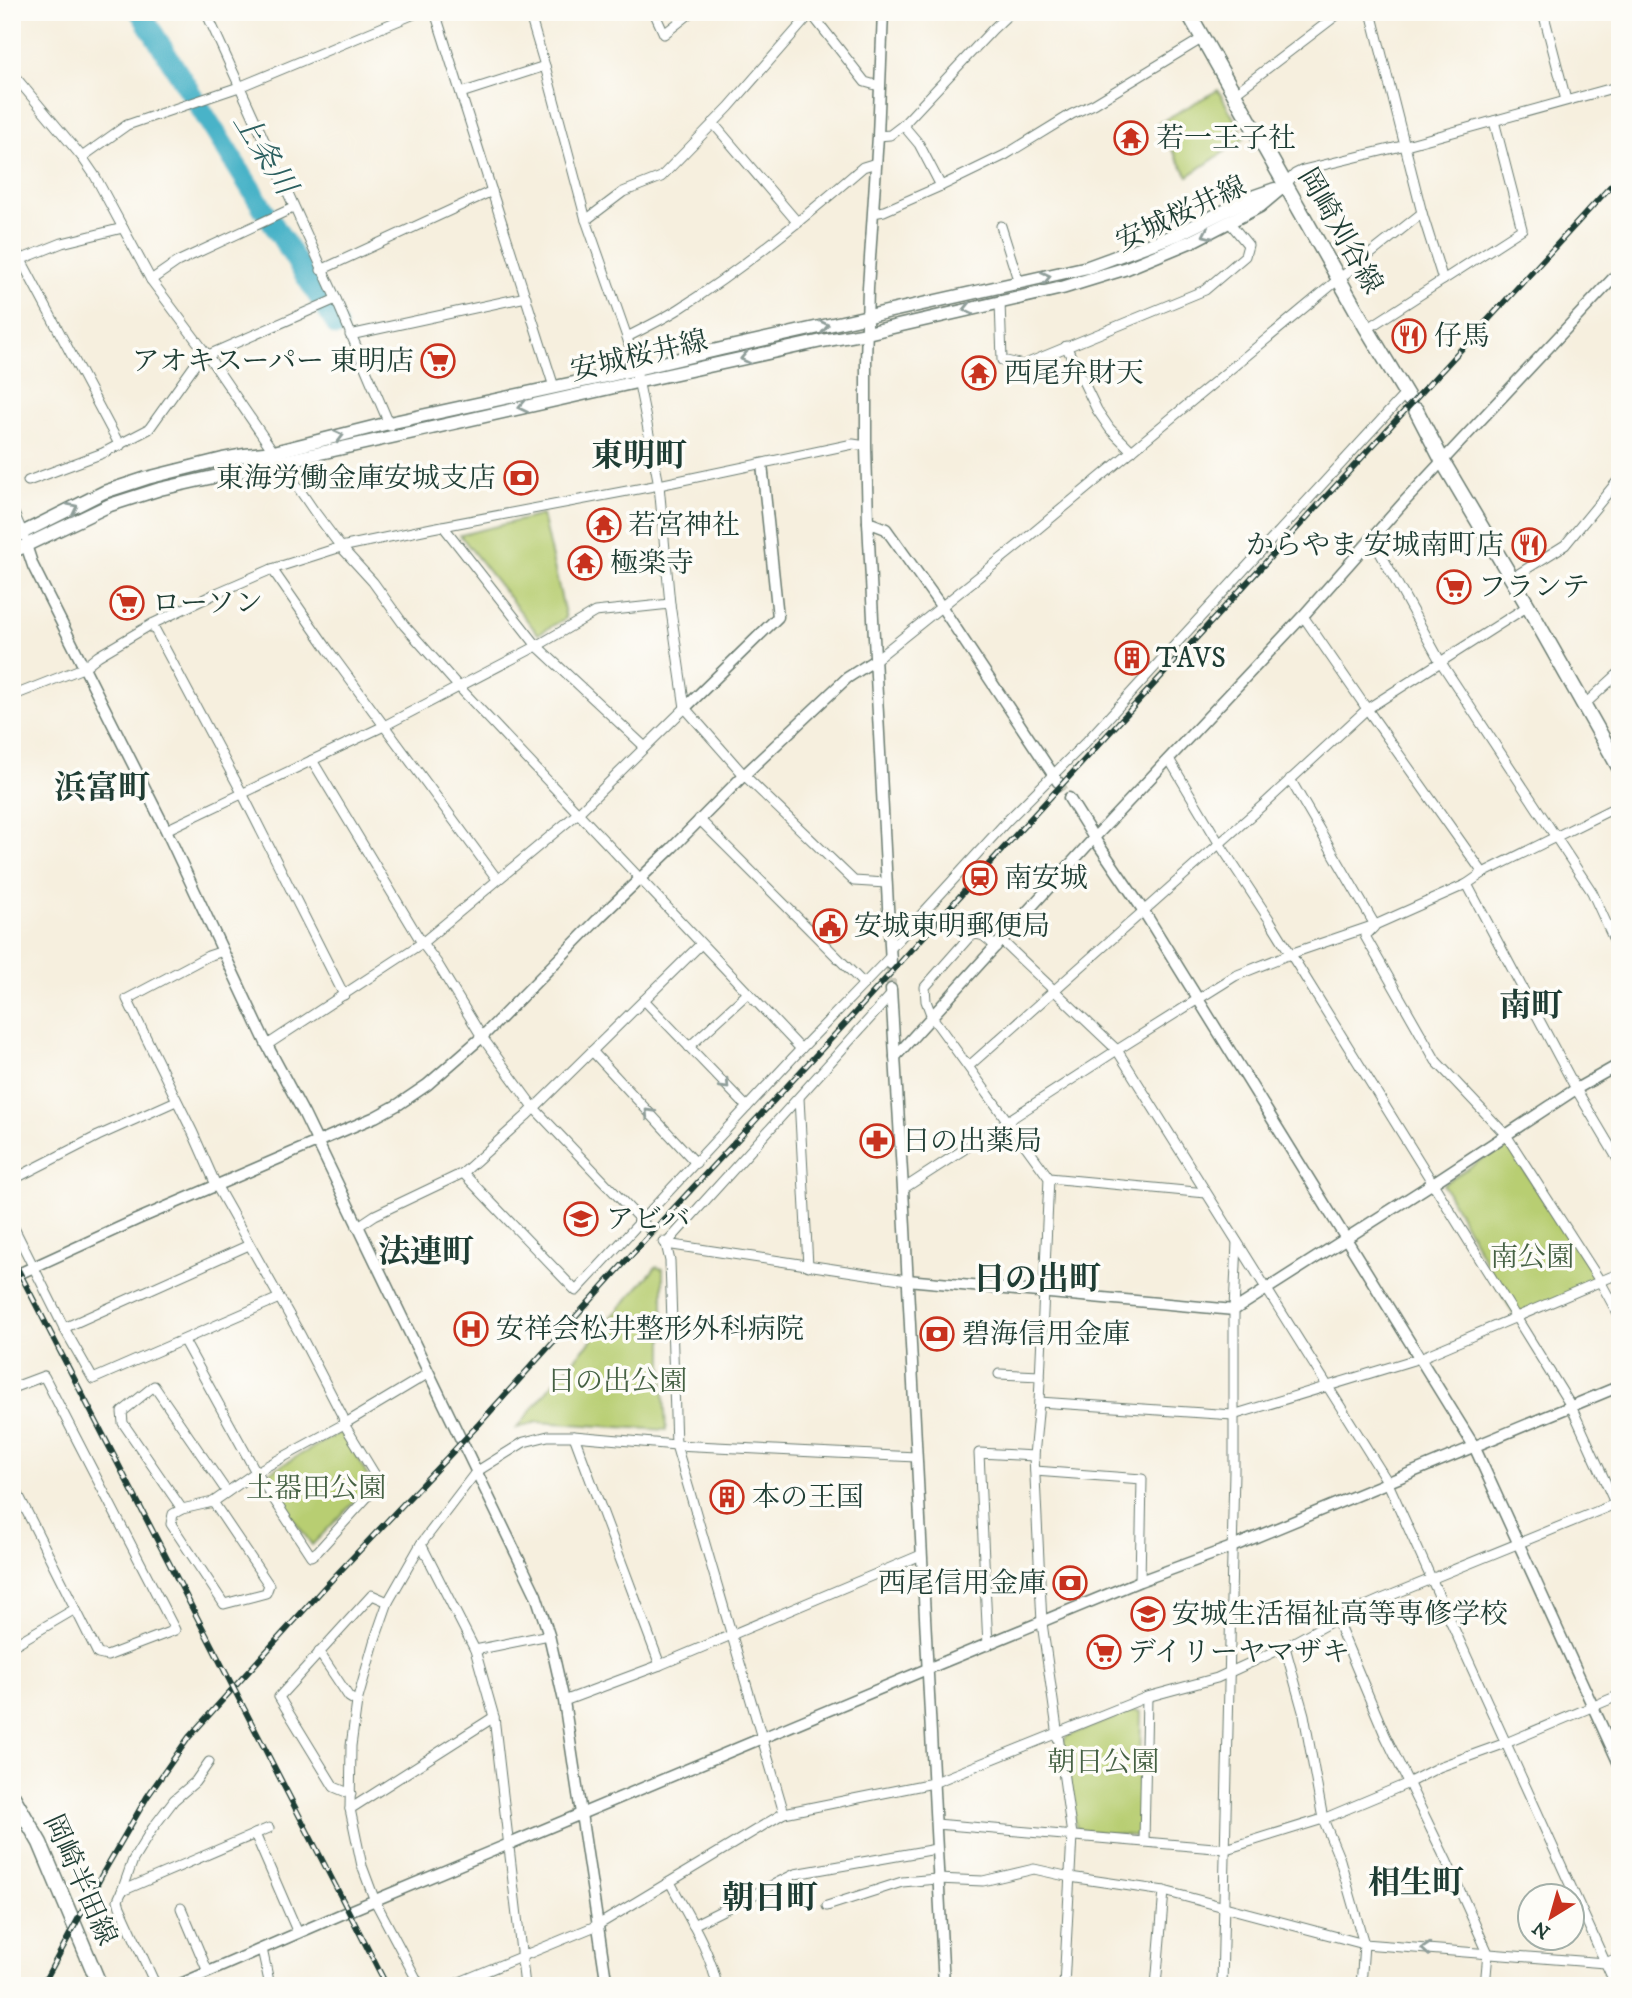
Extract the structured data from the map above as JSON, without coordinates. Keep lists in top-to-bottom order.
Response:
{
  "streets": {
    "main road": ["安城桜井線", "岡崎刈谷線", "岡崎半田線"]
  },
  "crossings": [
    ["安城桜井線", "岡崎刈谷線"]
  ],
  "districts": [
    "東明町",
    "浜富町",
    "南町",
    "法連町",
    "日の出町",
    "相生町",
    "朝日町"
  ],
  "water": ["上条川"],
  "parks": [
    "南公園",
    "日の出公園",
    "土器田公園",
    "朝日公園"
  ],
  "places": {
    "temple": [
      "若一王子社",
      "西尾弁財天",
      "若宮神社",
      "極楽寺"
    ],
    "restaurant": ["仔馬", "からやま 安城南町店"],
    "supermarket": [
      "アオキスーパー 東明店",
      "フランテ",
      "ローソン",
      "デイリーヤマザキ"
    ],
    "bank": ["東海労働金庫安城支店", "碧海信用金庫", "西尾信用金庫"],
    "building": ["TAVS", "本の王国"],
    "station": ["南安城"],
    "public building": ["安城東明郵便局"],
    "pharmacy": ["日の出薬局"],
    "school or university": ["アビバ", "安城生活福祉高等専修学校"],
    "hospital": ["安祥会松井整形外科病院"]
  },
  "north": "bottom left"
}
